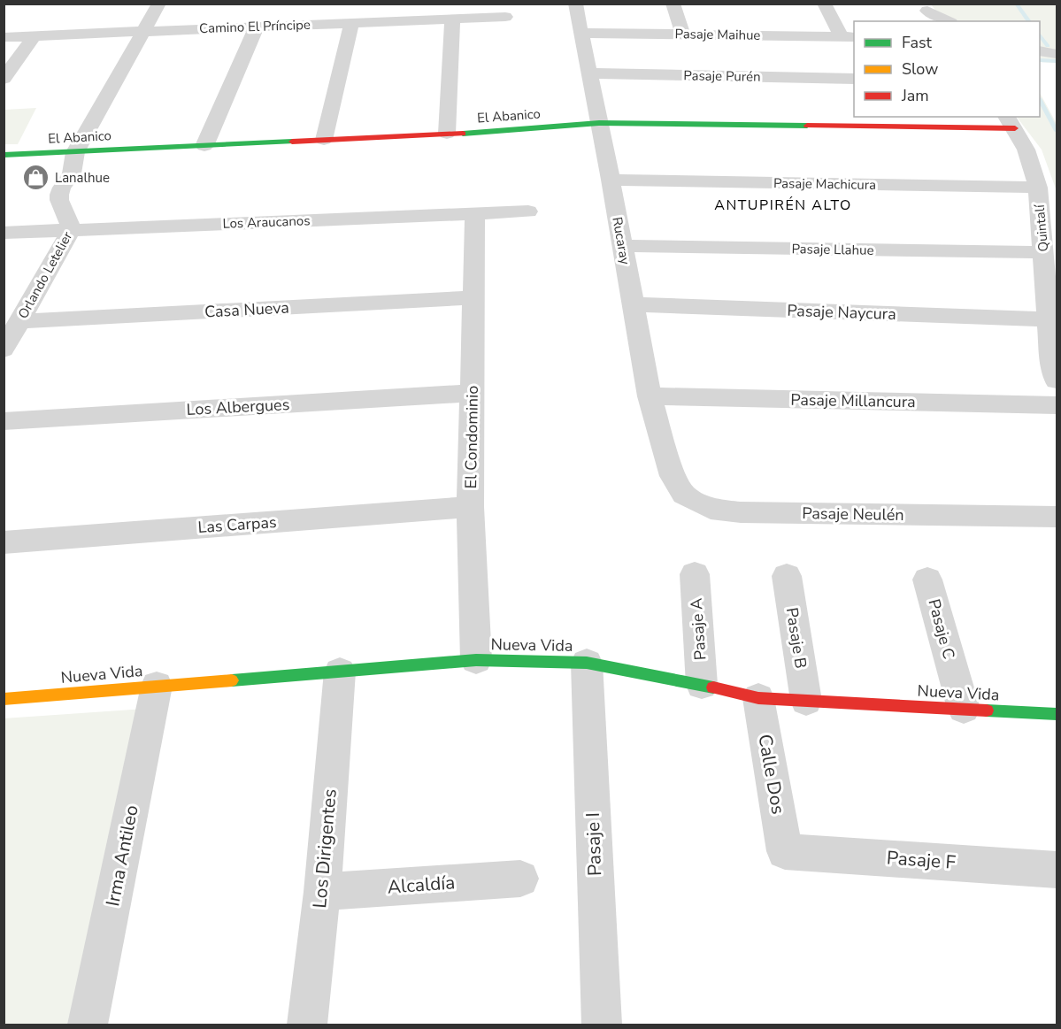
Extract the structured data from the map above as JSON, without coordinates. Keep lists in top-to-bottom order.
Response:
{
  "streets": {
    "street": [
      "Camino El Príncipe",
      "Pasaje Maihue",
      "Pasaje Purén",
      "El Abanico",
      "Pasaje Machicura",
      "Los Araucanos",
      "Quintalí",
      "Rucaray",
      "Pasaje Llahue",
      "Orlando Letelier",
      "Casa Nueva",
      "Pasaje Naycura",
      "Pasaje Millancura",
      "Los Albergues",
      "El Condominio",
      "Pasaje Neulén",
      "Las Carpas",
      "Pasaje A",
      "Pasaje C",
      "Pasaje B",
      "Nueva Vida",
      "Calle Dos",
      "Pasaje I",
      "Los Dirigentes",
      "Irma Antileo",
      "Pasaje F",
      "Alcaldía"
    ]
  },
  "crossings": [
    ["Camino El Príncipe", "Orlando Letelier"],
    ["Pasaje Maihue", "Rucaray"],
    ["Pasaje Purén", "Rucaray"],
    ["El Abanico", "Quintalí"],
    ["El Abanico", "Rucaray"],
    ["El Abanico", "Orlando Letelier"],
    ["Pasaje Machicura", "Quintalí"],
    ["Pasaje Machicura", "Rucaray"],
    ["Los Araucanos", "Orlando Letelier"],
    ["Los Araucanos", "El Condominio"],
    ["Quintalí", "Pasaje Llahue"],
    ["Quintalí", "Pasaje Naycura"],
    ["Rucaray", "Pasaje Llahue"],
    ["Rucaray", "Pasaje Naycura"],
    ["Rucaray", "Pasaje Millancura"],
    ["Rucaray", "Pasaje Neulén"],
    ["Orlando Letelier", "Casa Nueva"],
    ["Casa Nueva", "El Condominio"],
    ["Los Albergues", "El Condominio"],
    ["El Condominio", "Las Carpas"],
    ["El Condominio", "Nueva Vida"],
    ["Pasaje A", "Nueva Vida"],
    ["Pasaje C", "Nueva Vida"],
    ["Pasaje B", "Nueva Vida"],
    ["Nueva Vida", "Calle Dos"],
    ["Nueva Vida", "Pasaje I"],
    ["Nueva Vida", "Los Dirigentes"],
    ["Nueva Vida", "Irma Antileo"],
    ["Calle Dos", "Pasaje F"],
    ["Los Dirigentes", "Alcaldía"]
  ],
  "districts": ["ANTUPIRÉN ALTO"],
  "places": {
    "shop": ["Lanalhue"]
  },
  "legend": ["Fast", "Slow", "Jam"]
}
